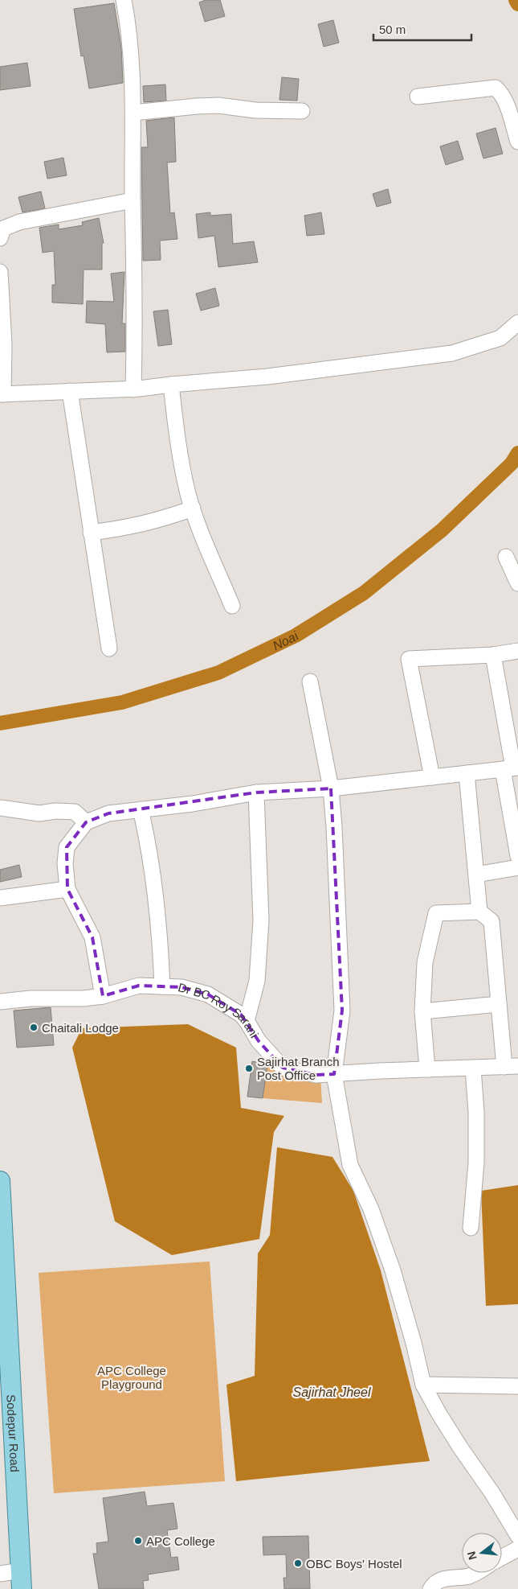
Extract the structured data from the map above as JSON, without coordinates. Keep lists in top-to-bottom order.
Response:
{
  "streets": {
    "main road": ["Sodepur Road"],
    "street": ["Dr BC Roy Sarani"]
  },
  "water": ["Noai", "Sajirhat Jheel"],
  "parks": ["APC College Playground"],
  "places": [
    "Chaitali Lodge",
    "Sajirhat Branch Post Office",
    "APC College",
    "OBC Boys' Hostel"
  ],
  "scale_bar": "50 m",
  "north": "left"
}
